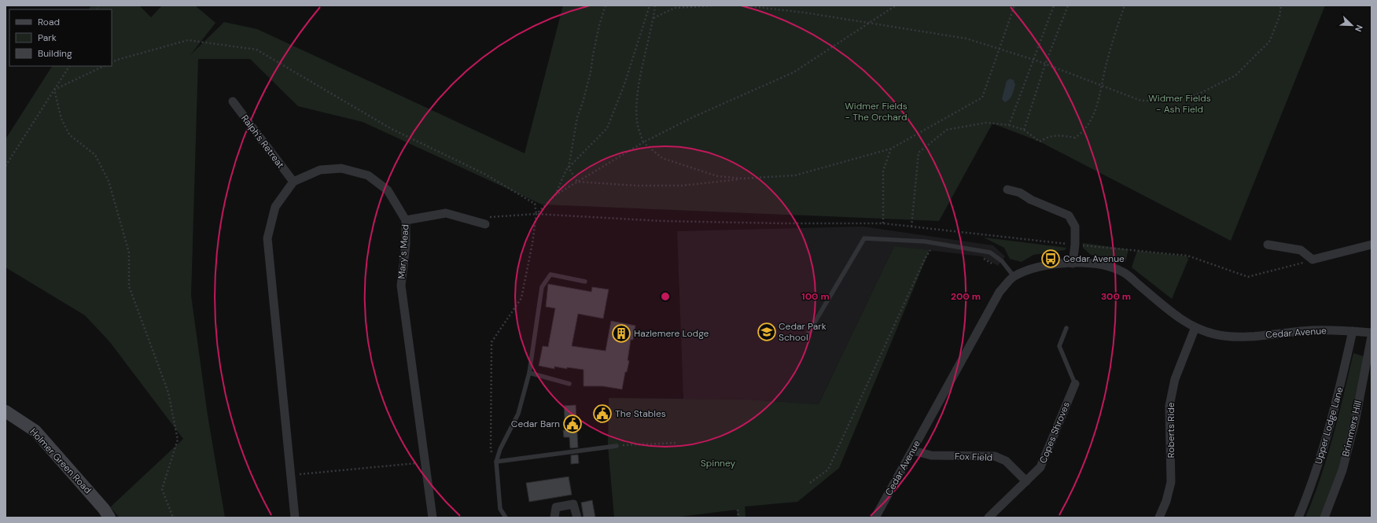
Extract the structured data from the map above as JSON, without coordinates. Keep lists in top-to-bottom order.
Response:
{
  "streets": {
    "street": [
      "Ralph's Retreat",
      "Mary's Mead",
      "Cedar Avenue",
      "Upper Lodge Lane",
      "Brimmers Hill",
      "Roberts Ride",
      "Copes Shroves",
      "Fox Field",
      "Holmer Green Road"
    ]
  },
  "crossings": [
    ["Ralph's Retreat", "Mary's Mead"],
    ["Cedar Avenue", "Upper Lodge Lane"],
    ["Cedar Avenue", "Roberts Ride"],
    ["Cedar Avenue", "Fox Field"],
    ["Copes Shroves", "Fox Field"]
  ],
  "parks": ["Widmer Fields - Ash Field", "Widmer Fields - The Orchard", "Spinney"],
  "places": {
    "bus stop": ["Cedar Avenue"],
    "school or university": ["Cedar Park School"],
    "building": ["Hazlemere Lodge"],
    "public building": ["The Stables", "Cedar Barn"]
  },
  "legend": ["Road", "Park", "Building"],
  "north": "bottom right",
  "rings": ["100 m", "200 m", "300 m"]
}
